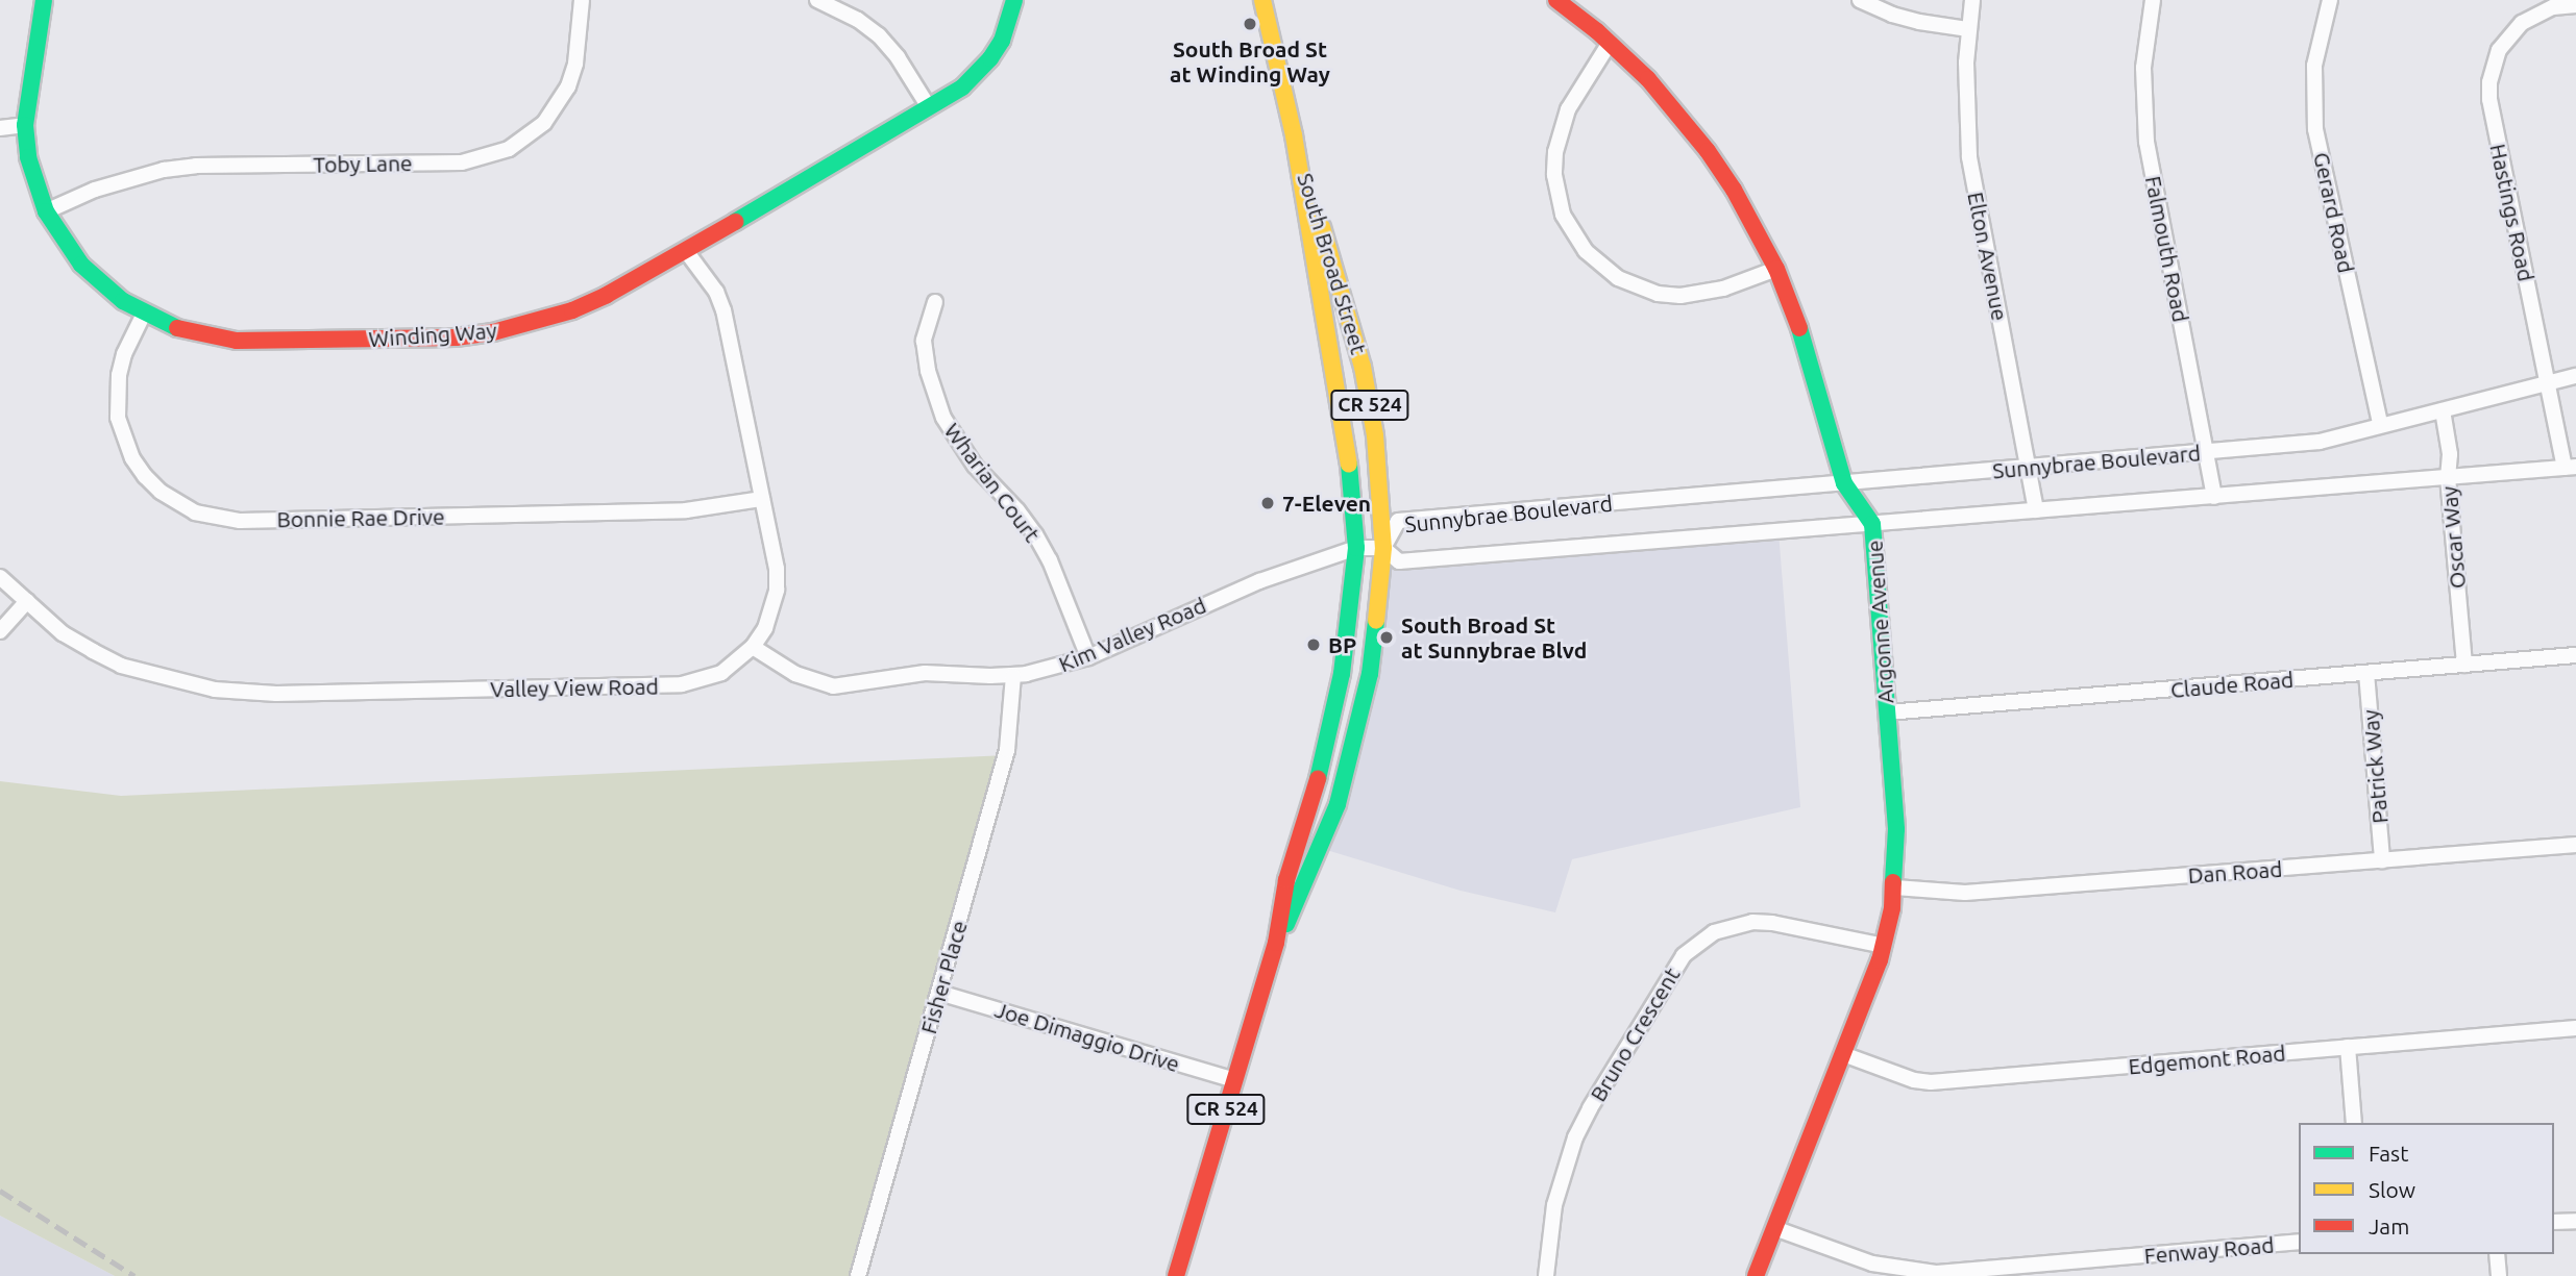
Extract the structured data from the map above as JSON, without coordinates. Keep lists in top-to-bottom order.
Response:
{
  "streets": {
    "street": [
      "Toby Lane",
      "Gerard Road",
      "Hastings Road",
      "Falmouth Road",
      "Elton Avenue",
      "South Broad Street",
      "Winding Way",
      "CR 524",
      "Sunnybrae Boulevard",
      "Wharian Court",
      "Bonnie Rae Drive",
      "Oscar Way",
      "Argonne Avenue",
      "Kim Valley Road",
      "Claude Road",
      "Valley View Road",
      "Patrick Way",
      "Dan Road",
      "Fisher Place",
      "Bruno Crescent",
      "Joe Dimaggio Drive",
      "Edgemont Road",
      "Fenway Road"
    ]
  },
  "crossings": [
    ["Toby Lane", "Winding Way"],
    ["Gerard Road", "Sunnybrae Boulevard"],
    ["Hastings Road", "Sunnybrae Boulevard"],
    ["Falmouth Road", "Sunnybrae Boulevard"],
    ["Elton Avenue", "Sunnybrae Boulevard"],
    ["South Broad Street", "Sunnybrae Boulevard"],
    ["South Broad Street", "Kim Valley Road"],
    ["South Broad Street", "Joe Dimaggio Drive"],
    ["Winding Way", "Bonnie Rae Drive"],
    ["Winding Way", "Valley View Road"],
    ["Sunnybrae Boulevard", "Oscar Way"],
    ["Sunnybrae Boulevard", "Argonne Avenue"],
    ["Sunnybrae Boulevard", "Kim Valley Road"],
    ["Wharian Court", "Kim Valley Road"],
    ["Bonnie Rae Drive", "Valley View Road"],
    ["Oscar Way", "Claude Road"],
    ["Argonne Avenue", "Claude Road"],
    ["Argonne Avenue", "Dan Road"],
    ["Argonne Avenue", "Bruno Crescent"],
    ["Argonne Avenue", "Edgemont Road"],
    ["Argonne Avenue", "Fenway Road"],
    ["Kim Valley Road", "Valley View Road"],
    ["Kim Valley Road", "Fisher Place"],
    ["Claude Road", "Patrick Way"],
    ["Patrick Way", "Dan Road"],
    ["Fisher Place", "Joe Dimaggio Drive"]
  ],
  "places": [
    "South Broad St at Winding Way",
    "7-Eleven",
    "South Broad St at Sunnybrae Blvd",
    "BP"
  ],
  "legend": ["Fast", "Slow", "Jam"]
}
